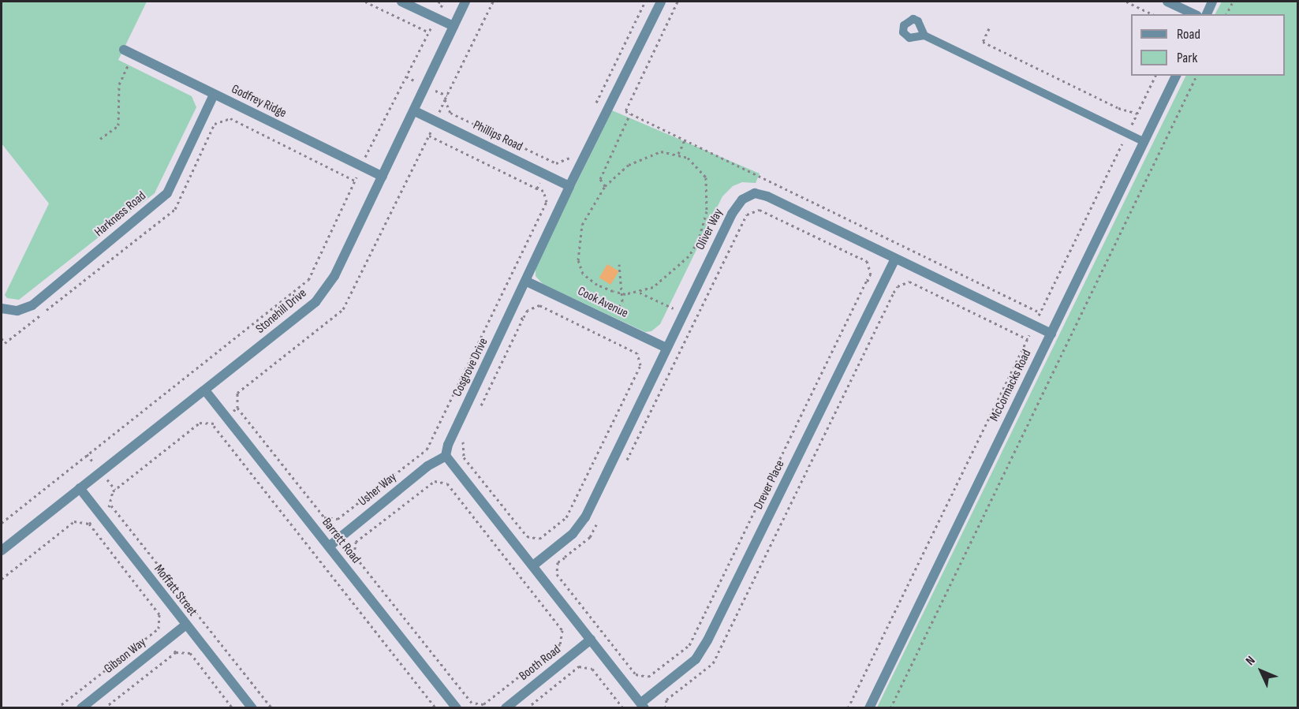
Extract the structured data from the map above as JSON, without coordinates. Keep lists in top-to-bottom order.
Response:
{
  "streets": {
    "street": [
      "Godfrey Ridge",
      "Phillips Road",
      "Harkness Road",
      "Oliver Way",
      "Cook Avenue",
      "Stonehill Drive",
      "Cosgrove Drive",
      "McCormacks Road",
      "Drever Place",
      "Usher Way",
      "Barrett Road",
      "Moffatt Street",
      "Gibson Way",
      "Booth Road"
    ]
  },
  "crossings": [
    ["Godfrey Ridge", "Harkness Road"],
    ["Godfrey Ridge", "Stonehill Drive"],
    ["Phillips Road", "Stonehill Drive"],
    ["Phillips Road", "Cosgrove Drive"],
    ["Oliver Way", "Cook Avenue"],
    ["Oliver Way", "McCormacks Road"],
    ["Oliver Way", "Drever Place"],
    ["Cook Avenue", "Cosgrove Drive"],
    ["Stonehill Drive", "Barrett Road"],
    ["Stonehill Drive", "Moffatt Street"],
    ["Cosgrove Drive", "Usher Way"],
    ["Usher Way", "Barrett Road"],
    ["Moffatt Street", "Gibson Way"]
  ],
  "legend": ["Road", "Park"],
  "north": "top left"
}
